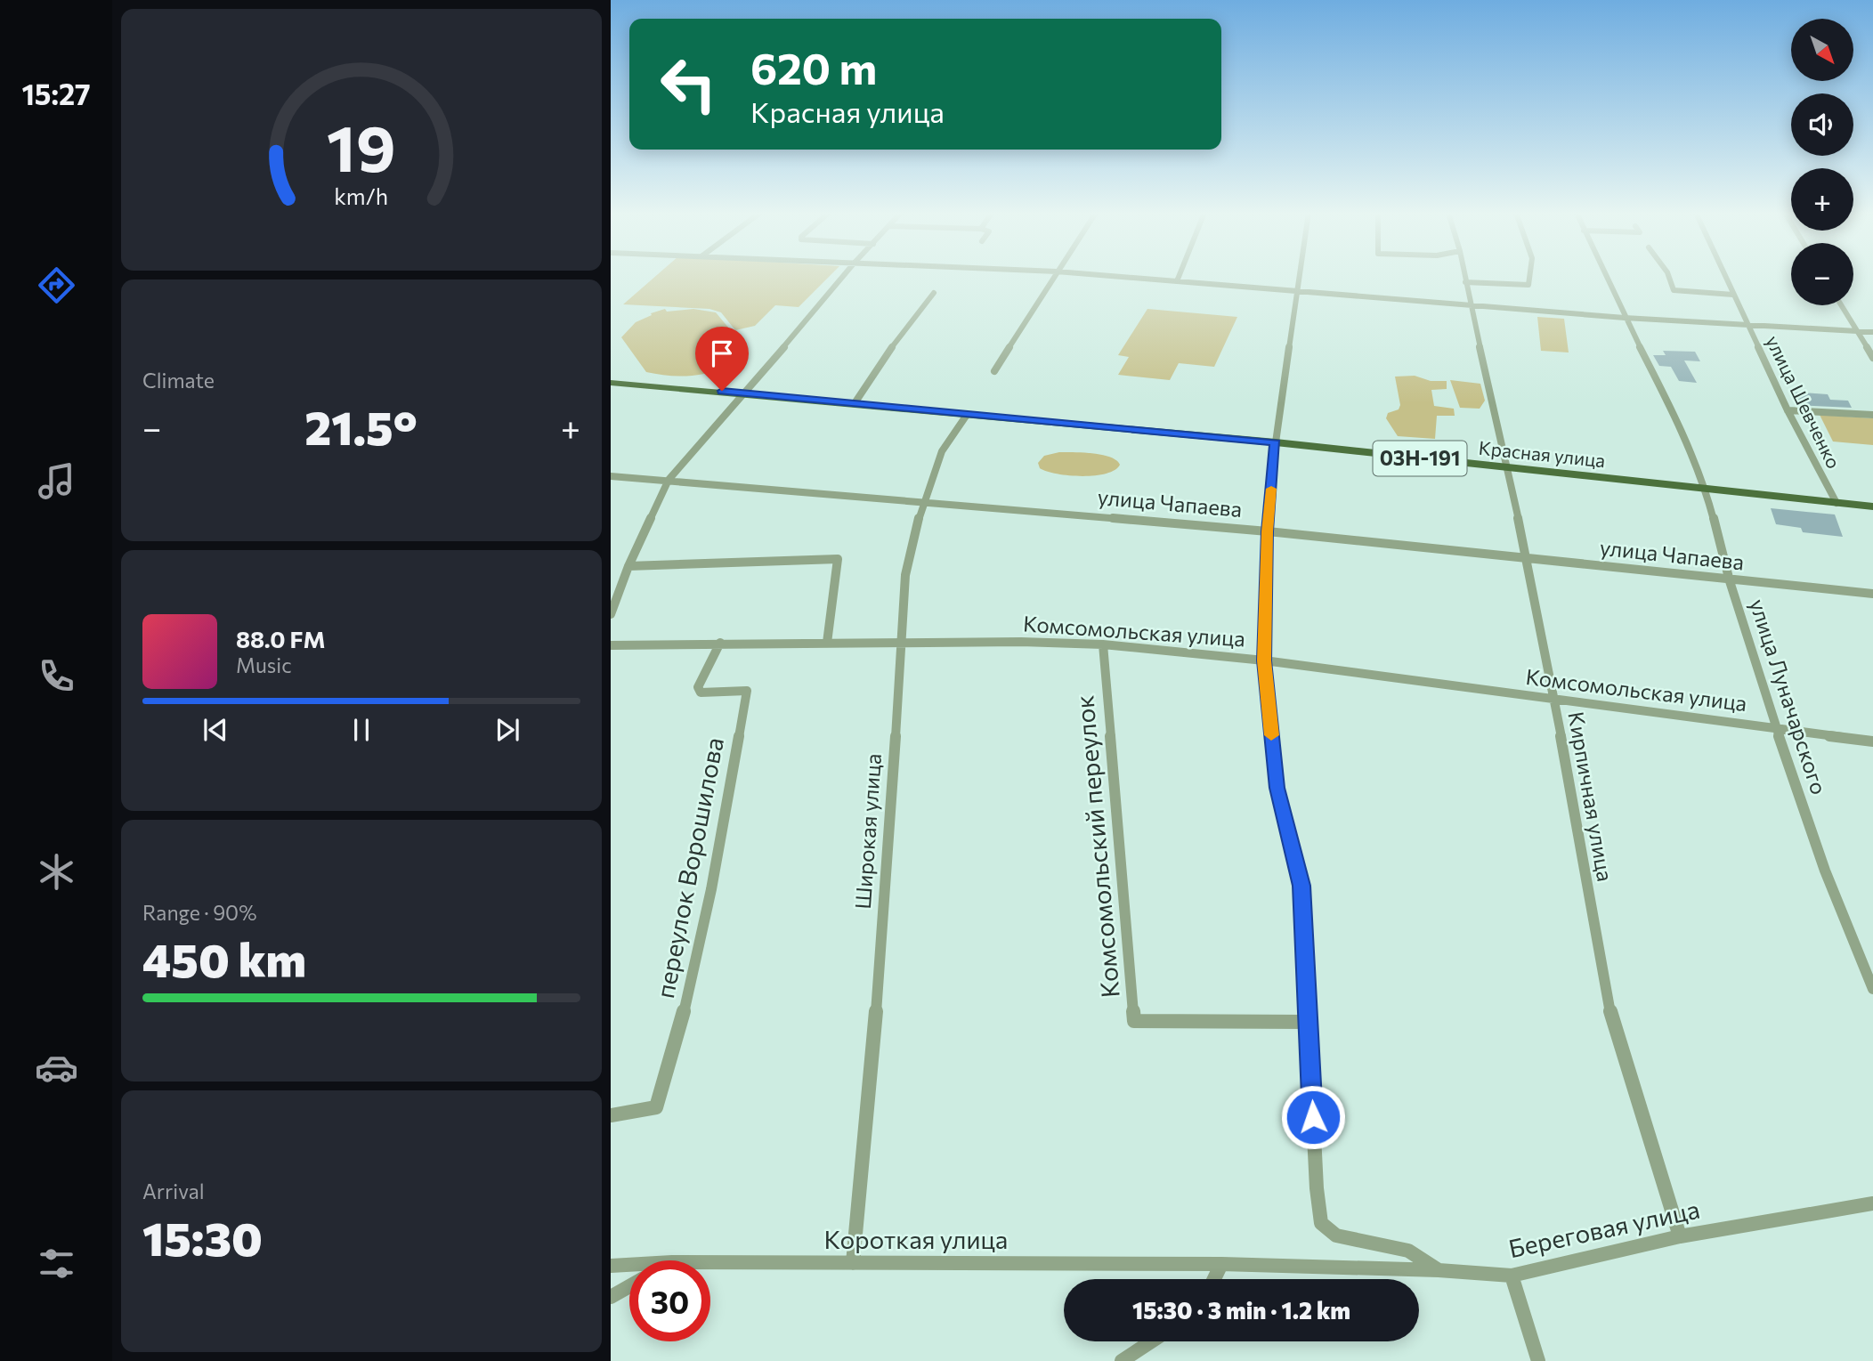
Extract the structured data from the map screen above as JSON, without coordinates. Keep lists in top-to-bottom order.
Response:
{
  "streets": {
    "main road": ["Красная улица", "03Н-191"],
    "street": [
      "улица Шевченко",
      "улица Чапаева",
      "Комсомольская улица",
      "улица Луначарского",
      "Кирпичная улица",
      "Широкая улица",
      "Комсомольский переулок",
      "переулок Ворошилова",
      "Береговая улица",
      "Короткая улица"
    ]
  },
  "crossings": [
    ["улица Шевченко", "Красная улица"],
    ["Красная улица", "улица Луначарского"],
    ["Красная улица", "Кирпичная улица"],
    ["Красная улица", "Широкая улица"],
    ["улица Чапаева", "улица Луначарского"],
    ["улица Чапаева", "Кирпичная улица"],
    ["улица Чапаева", "Широкая улица"],
    ["Комсомольская улица", "улица Луначарского"],
    ["Комсомольская улица", "Кирпичная улица"],
    ["Комсомольская улица", "Широкая улица"],
    ["Комсомольская улица", "Комсомольский переулок"],
    ["Комсомольская улица", "переулок Ворошилова"],
    ["Кирпичная улица", "Береговая улица"],
    ["Широкая улица", "Короткая улица"],
    ["Береговая улица", "Короткая улица"]
  ],
  "north": "bottom right",
  "page": {
    "tabs": "15:27",
    "map_buttons": ["+", "−"],
    "turn": ["620 m", "Красная улица"],
    "tile": [
      "Climate",
      ["Range · 90%", "450 km"],
      ["Arrival", "15:30"]
    ],
    "heat": ["−", "21.5°", "+"],
    "song": ["88.0 FM", "Music"],
    "limit": "30",
    "trip": "15:30 · 3 min · 1.2 km",
    "gauge": ["19", "km/h"]
  }
}
